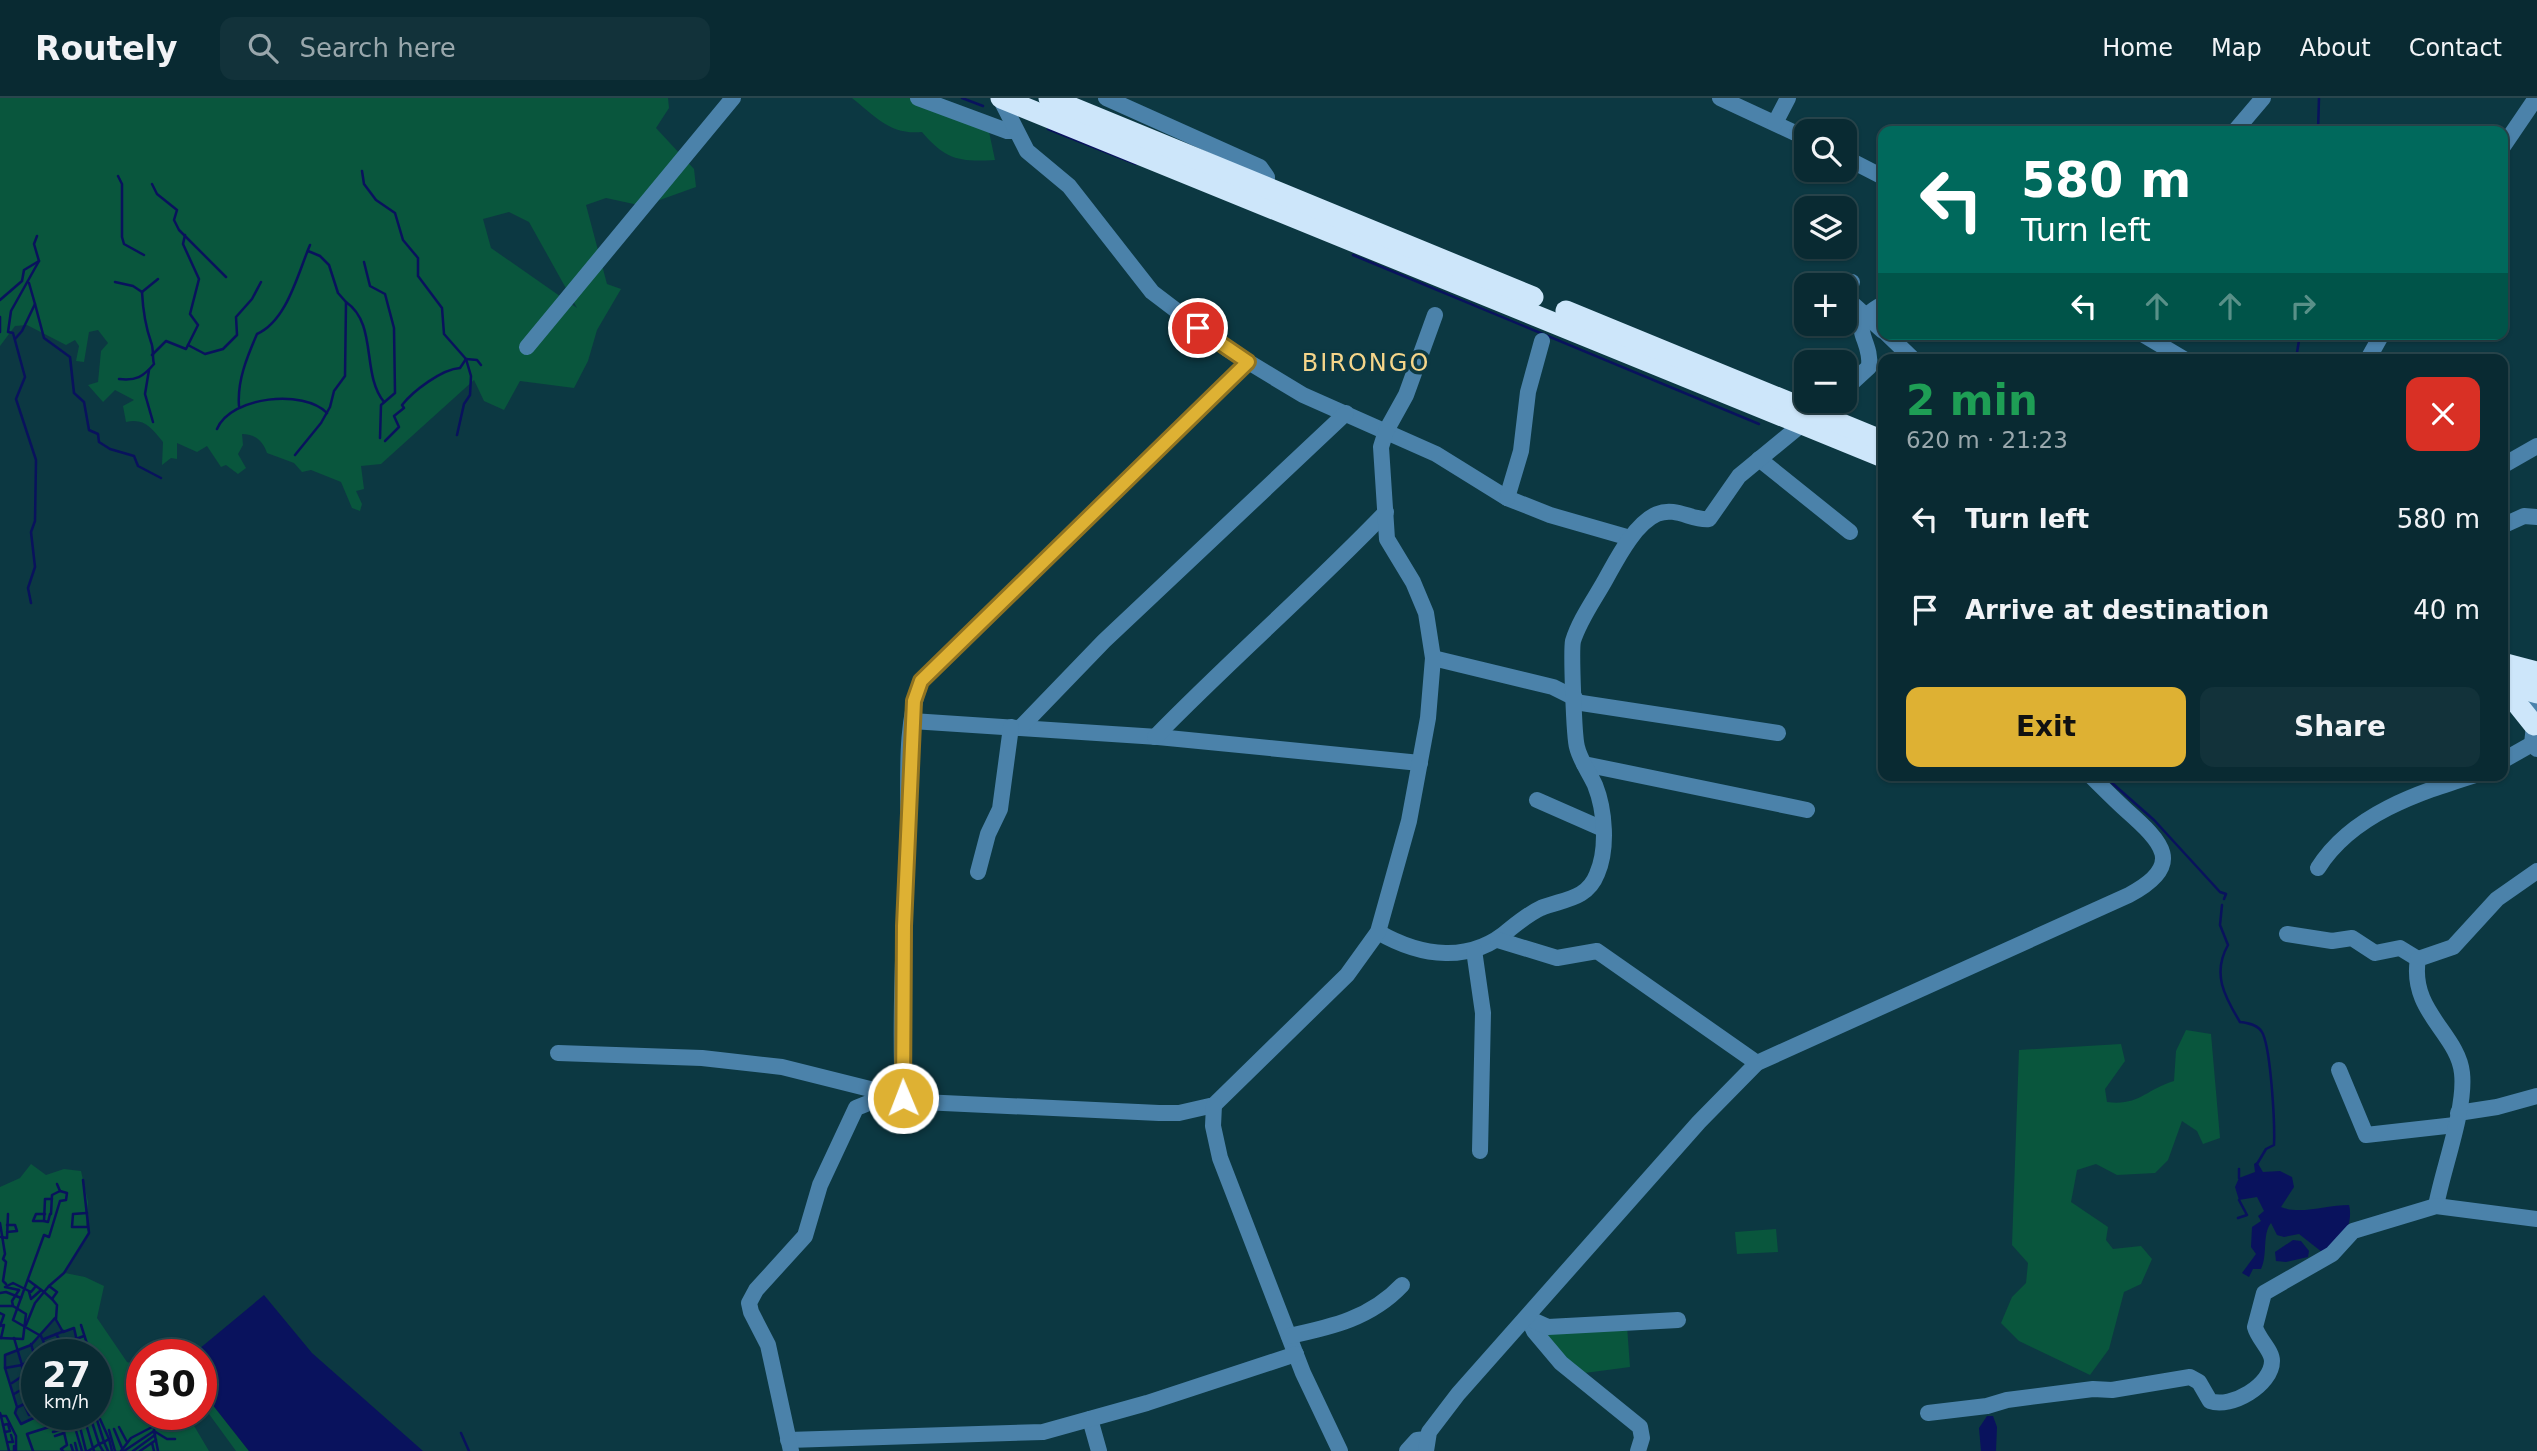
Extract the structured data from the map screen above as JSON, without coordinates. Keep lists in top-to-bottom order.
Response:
{
  "districts": ["BIRONGO"],
  "page": {
    "header": "Routely",
    "search": "Search here",
    "nav": [
      "Home",
      "Map",
      "About",
      "Contact"
    ],
    "map_buttons": ["+", "−"],
    "turn": ["580 m", "Turn left"],
    "heading": ["2 min", "620 m · 21:23"],
    "list": [
      {
        "name": "Turn left",
        "value": "580 m"
      },
      {
        "name": "Arrive at destination",
        "value": "40 m"
      }
    ],
    "buttons": ["Exit", "Share"],
    "speed": "27 km/h",
    "limit": "30"
  }
}
